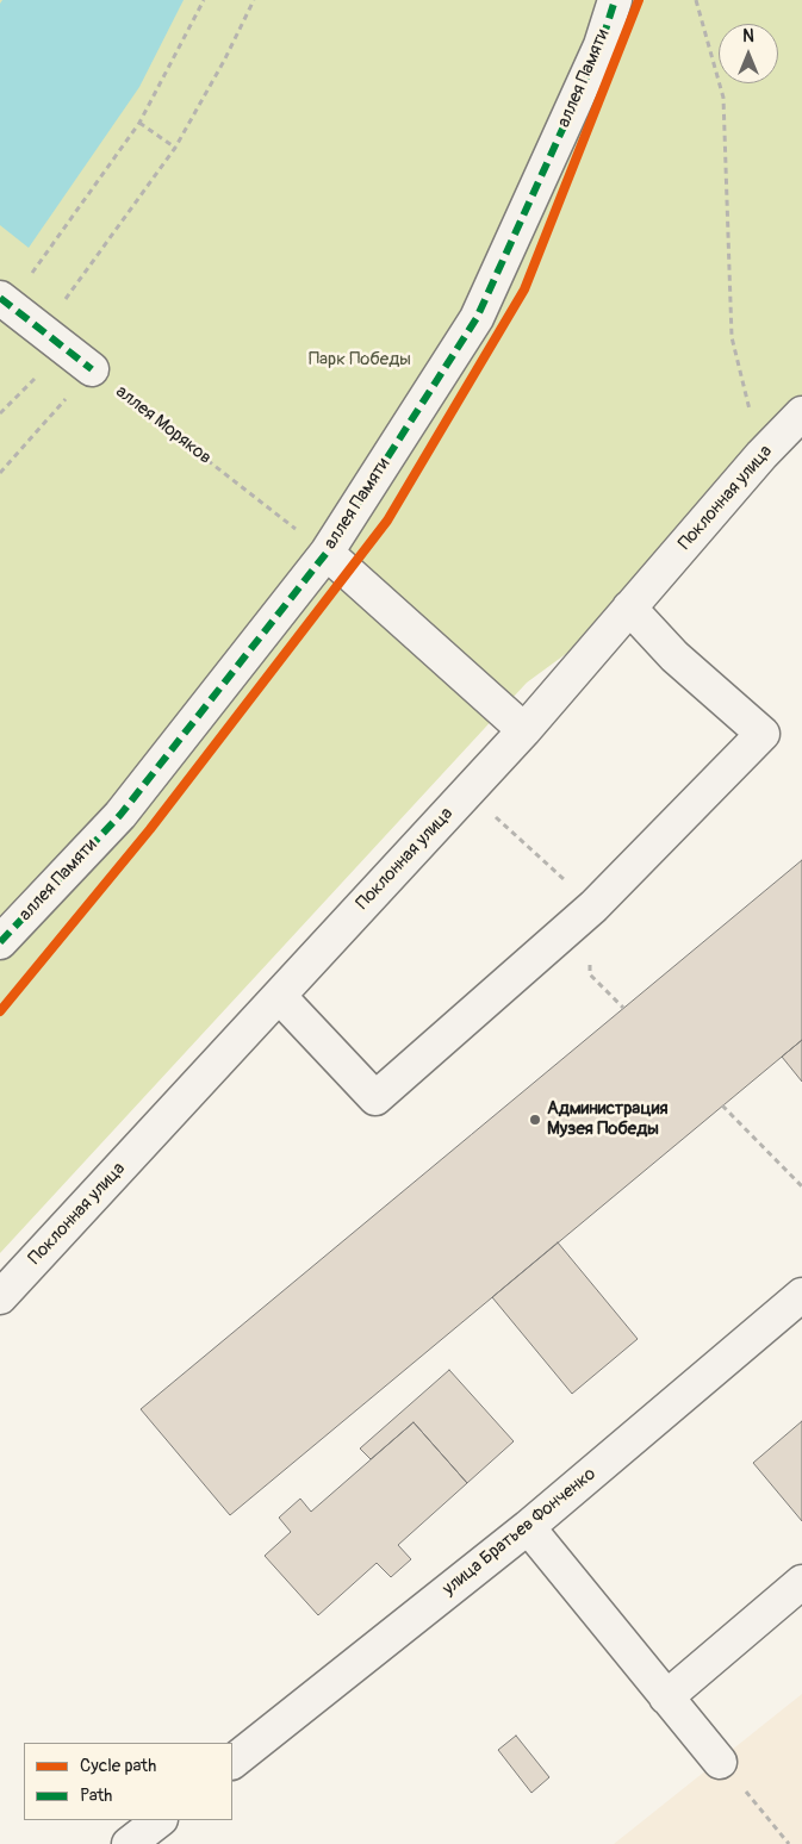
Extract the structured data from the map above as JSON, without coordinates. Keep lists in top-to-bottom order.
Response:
{
  "streets": {
    "street": ["аллея Памяти", "Поклонная улица", "улица Братьев Фонченко"],
    "path": ["аллея Моряков"]
  },
  "crossings": [
    ["аллея Памяти", "аллея Моряков"]
  ],
  "parks": ["Парк Победы"],
  "places": ["Администрация Музея Победы"],
  "legend": ["Cycle path", "Path"],
  "north": "top"
}
